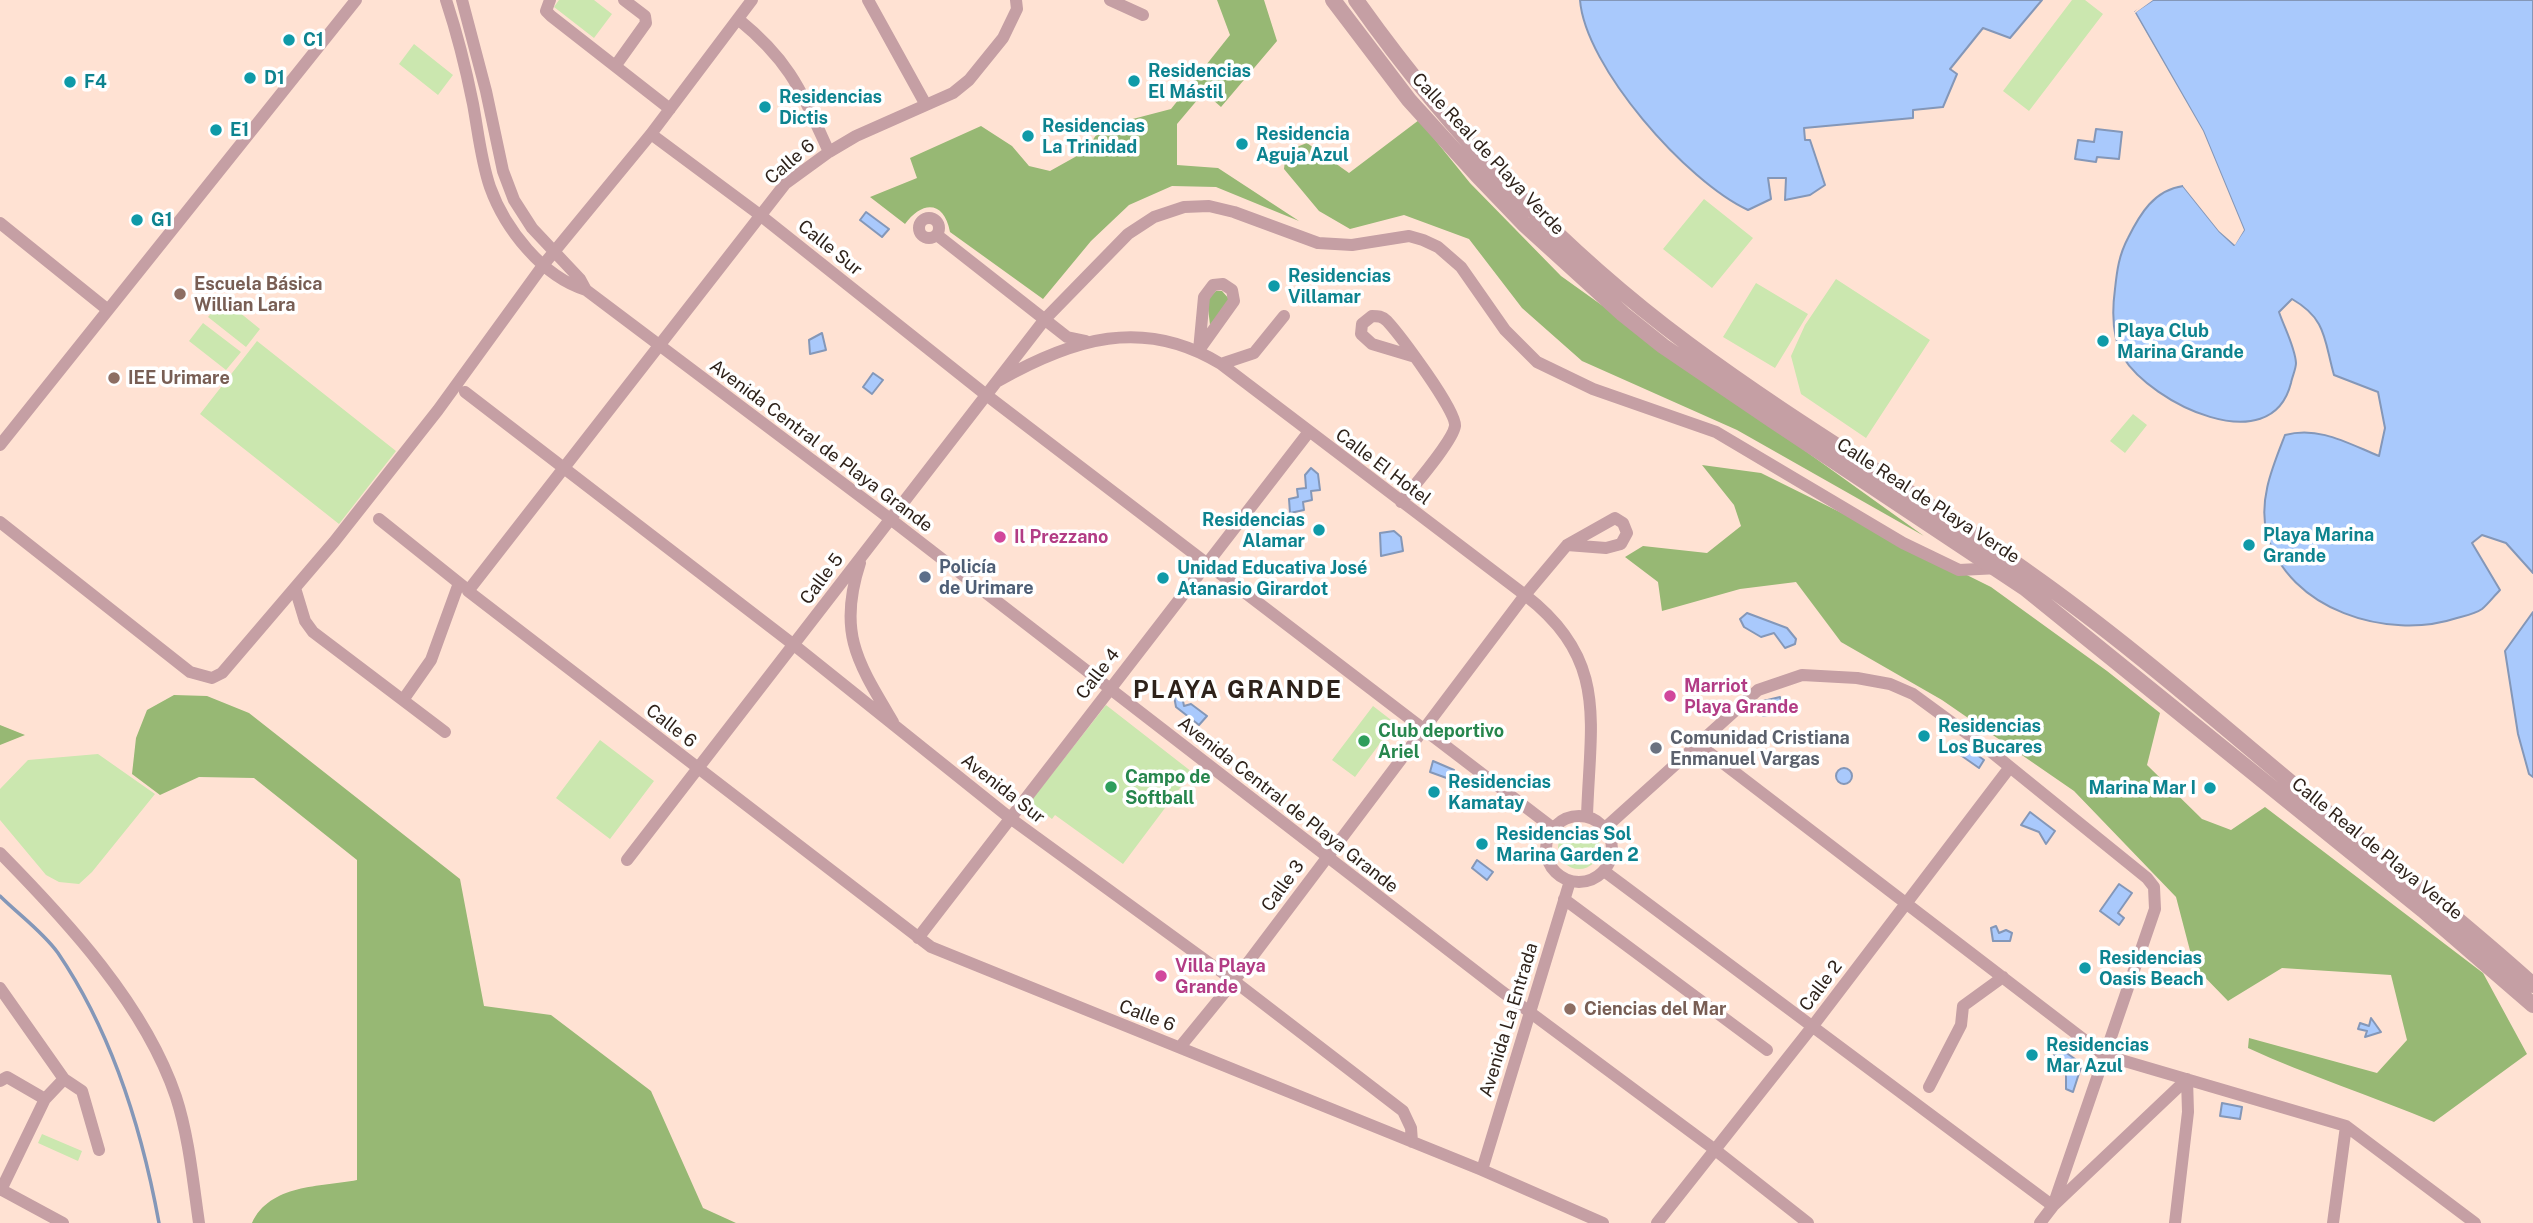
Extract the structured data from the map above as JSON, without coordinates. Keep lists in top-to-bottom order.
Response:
{
  "streets": {
    "street": [
      "Calle Real de Playa Verde",
      "Calle 6",
      "Calle Sur",
      "Avenida Central de Playa Grande",
      "Calle El Hotel",
      "Calle 5",
      "Calle 4",
      "Avenida Sur",
      "Calle 3",
      "Calle 2",
      "Avenida La Entrada"
    ]
  },
  "crossings": [
    ["Calle Real de Playa Verde", "Calle 5"],
    ["Calle 6", "Calle Sur"],
    ["Calle 6", "Avenida Central de Playa Grande"],
    ["Calle 6", "Calle 5"],
    ["Calle 6", "Calle 4"],
    ["Calle 6", "Avenida Sur"],
    ["Calle 6", "Calle 3"],
    ["Calle 6", "Avenida La Entrada"],
    ["Calle Sur", "Calle El Hotel"],
    ["Calle Sur", "Calle 5"],
    ["Calle Sur", "Calle 4"],
    ["Calle Sur", "Calle 3"],
    ["Calle Sur", "Avenida La Entrada"],
    ["Avenida Central de Playa Grande", "Calle 5"],
    ["Avenida Central de Playa Grande", "Calle 4"],
    ["Avenida Central de Playa Grande", "Calle 3"],
    ["Avenida Central de Playa Grande", "Calle 2"],
    ["Avenida Central de Playa Grande", "Avenida La Entrada"],
    ["Calle El Hotel", "Calle 5"],
    ["Calle El Hotel", "Calle 4"],
    ["Calle El Hotel", "Calle 3"],
    ["Calle El Hotel", "Avenida La Entrada"],
    ["Calle 5", "Avenida Sur"],
    ["Calle 4", "Avenida Sur"],
    ["Avenida Sur", "Calle 3"]
  ],
  "districts": ["PLAYA GRANDE"],
  "places": [
    "C1",
    "D1",
    "Residencias El Mástil",
    "F4",
    "Residencias Dictis",
    "E1",
    "Residencias La Trinidad",
    "Residencia Aguja Azul",
    "G1",
    "Residencias Villamar",
    "Escuela Básica Willian Lara",
    "Playa Club Marina Grande",
    "IEE Urimare",
    "Residencias Alamar",
    "Il Prezzano",
    "Playa Marina Grande",
    "Policía de Urimare",
    "Unidad Educativa José Atanasio Girardot",
    "Marriot Playa Grande",
    "Residencias Los Bucares",
    "Club deportivo Ariel",
    "Comunidad Cristiana Enmanuel Vargas",
    "Campo de Softball",
    "Marina Mar I",
    "Residencias Kamatay",
    "Residencias Sol Marina Garden 2",
    "Residencias Oasis Beach",
    "Villa Playa Grande",
    "Ciencias del Mar",
    "Residencias Mar Azul"
  ]
}
